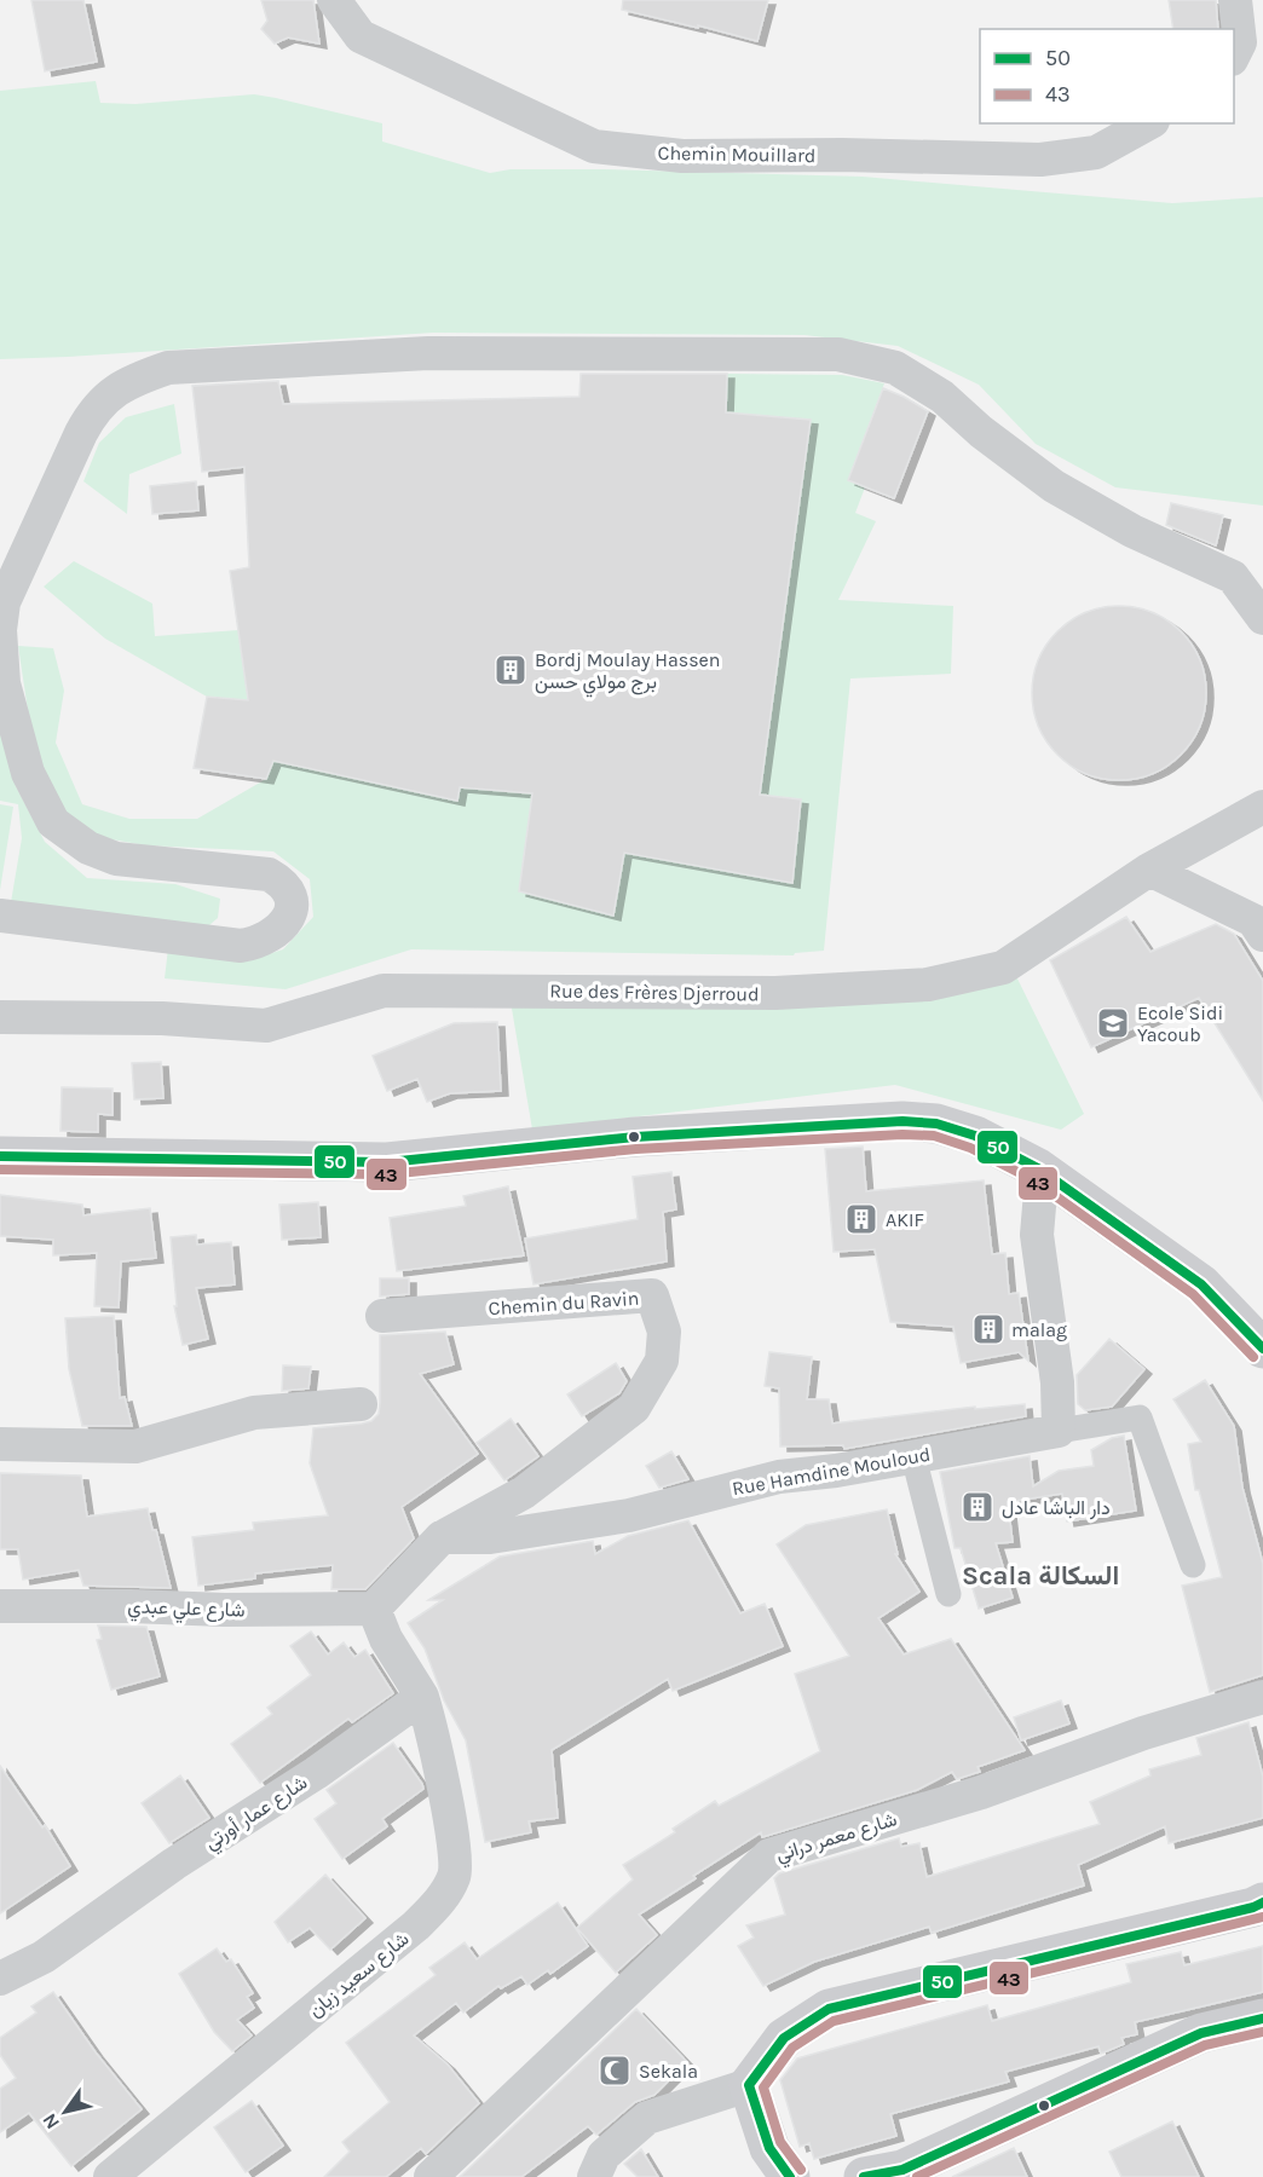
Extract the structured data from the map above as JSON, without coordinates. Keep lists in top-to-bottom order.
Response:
{
  "streets": {
    "street": [
      "Chemin Mouillard",
      "Rue des Frères Djerroud",
      "Chemin du Ravin",
      "Rue Hamdine Mouloud",
      "شارع علي عبدي",
      "شارع عمار أورتي",
      "شارع معمر دراني",
      "شارع سعيد زيان"
    ]
  },
  "crossings": [
    ["Chemin du Ravin", "Rue Hamdine Mouloud"],
    ["شارع عمار أورتي", "شارع سعيد زيان"]
  ],
  "districts": ["Scala السكالة"],
  "places": {
    "building": [
      "Bordj Moulay Hassen برج مولاي حسن",
      "AKIF",
      "malag",
      "دار الباشا عادل"
    ],
    "school or university": ["Ecole Sidi Yacoub"],
    "mosque": ["Sekala"]
  },
  "lines": ["transit line 50", "transit line 43"],
  "legend": ["50", "43"],
  "north": "bottom left"
}
